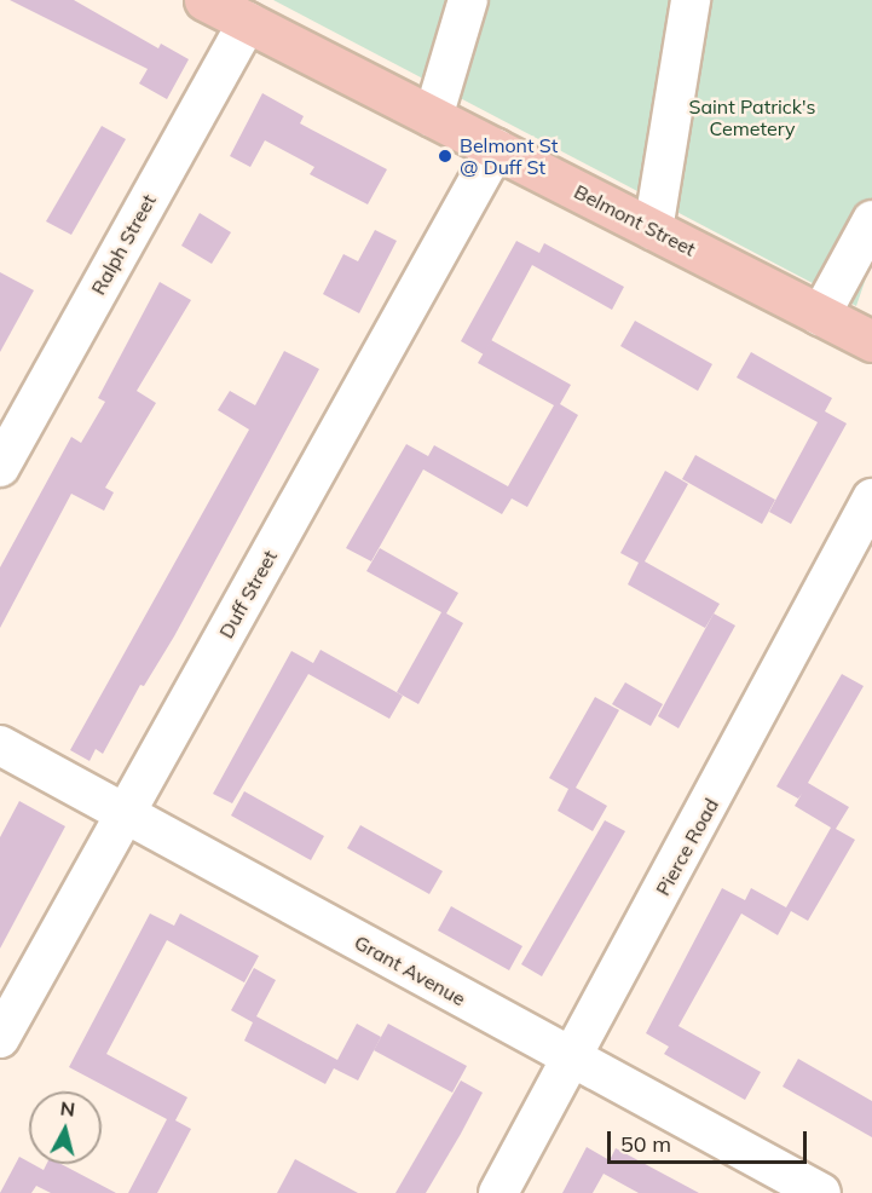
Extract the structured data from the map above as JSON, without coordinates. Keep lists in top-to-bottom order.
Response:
{
  "streets": {
    "main road": ["Belmont Street"],
    "street": [
      "Ralph Street",
      "Duff Street",
      "Pierce Road",
      "Grant Avenue"
    ]
  },
  "crossings": [
    ["Belmont Street", "Ralph Street"],
    ["Belmont Street", "Duff Street"],
    ["Duff Street", "Grant Avenue"],
    ["Pierce Road", "Grant Avenue"]
  ],
  "parks": ["Saint Patrick's Cemetery"],
  "places": ["Belmont St @ Duff St"],
  "scale_bar": "50 m",
  "north": "top"
}
